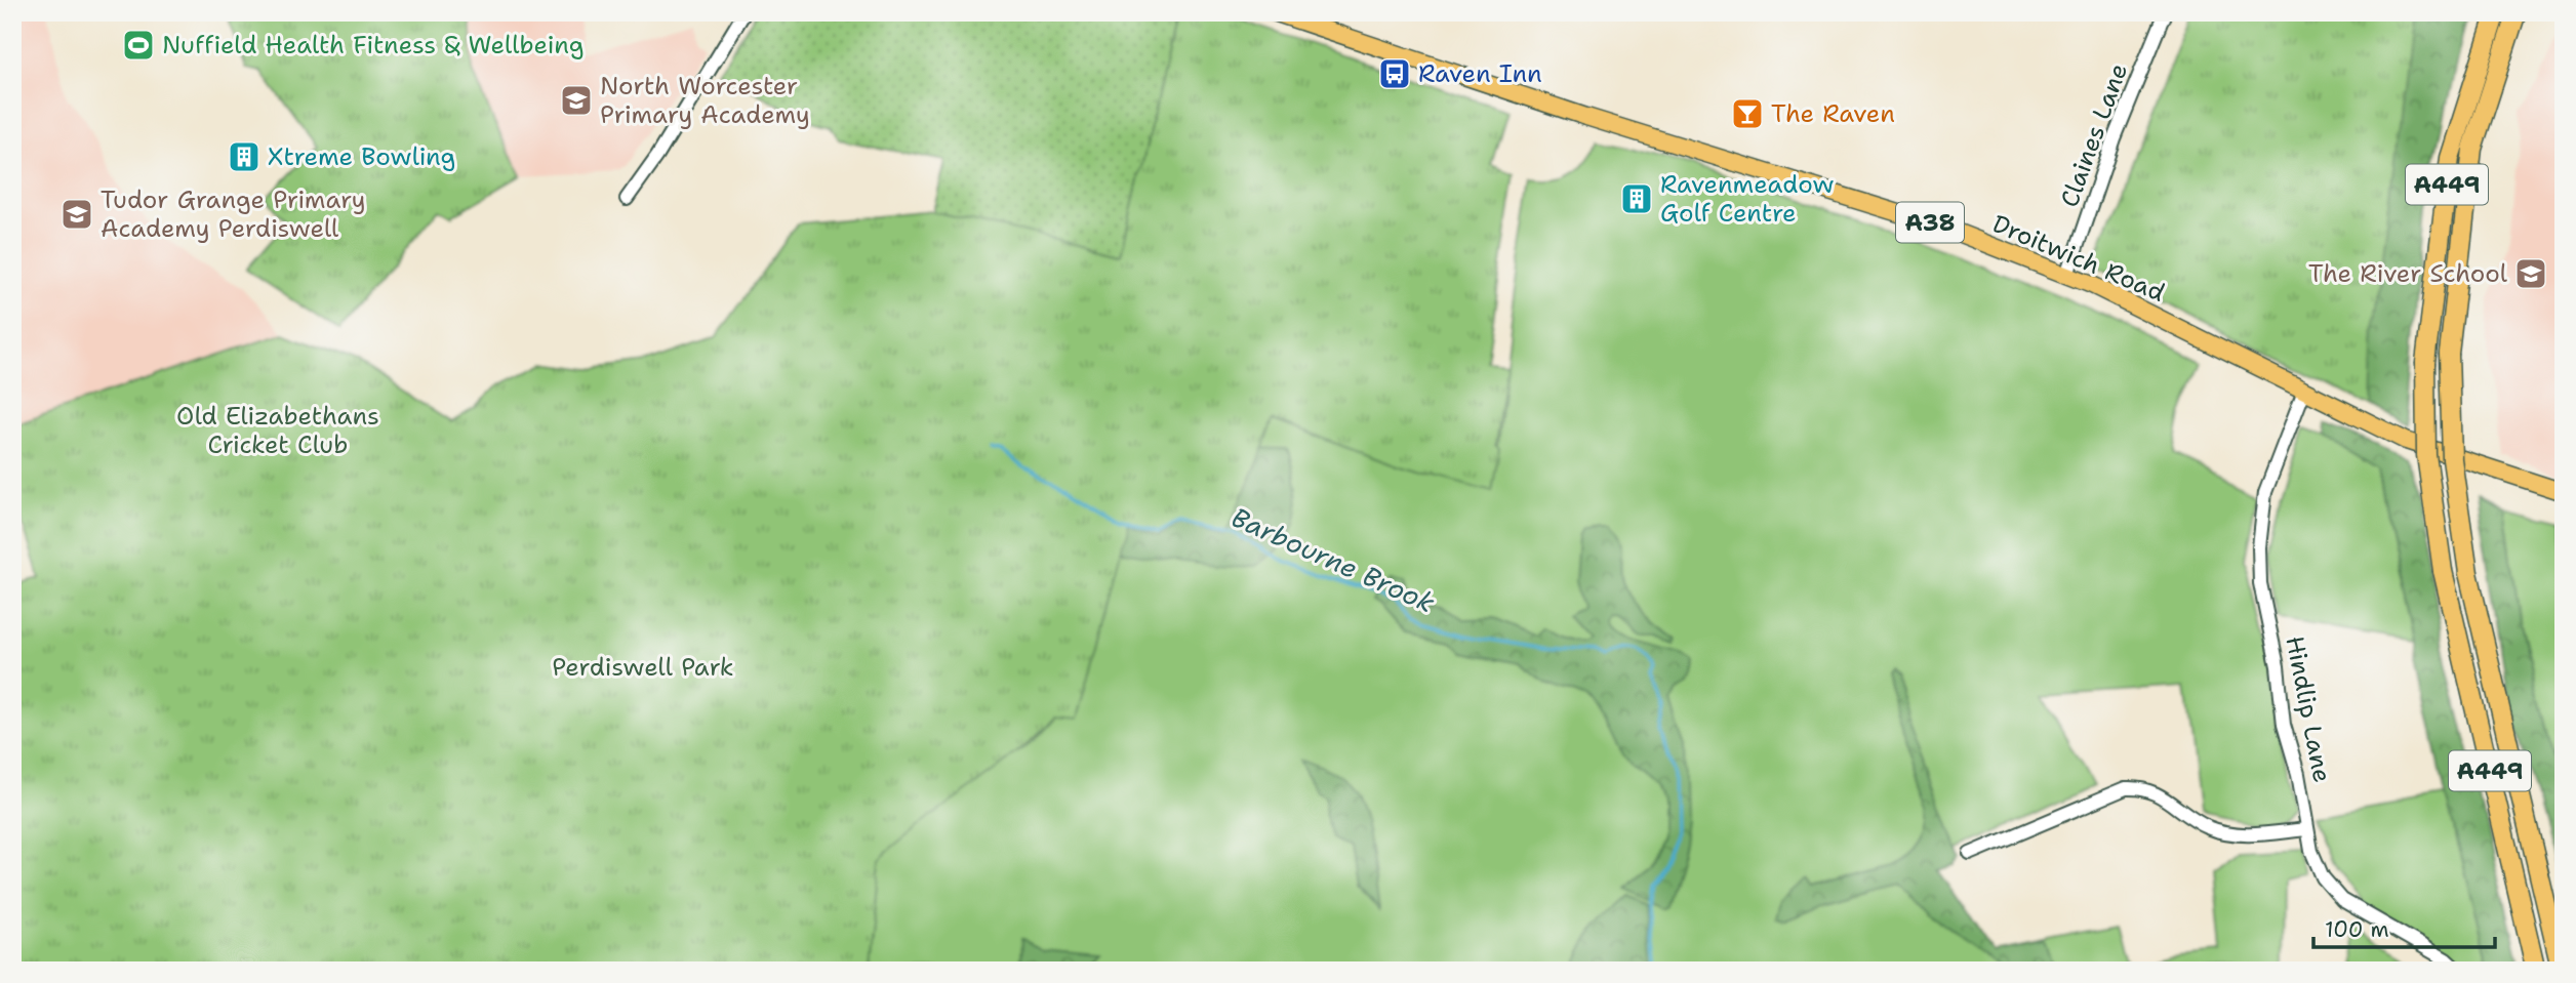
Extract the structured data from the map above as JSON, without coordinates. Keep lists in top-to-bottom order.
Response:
{
  "streets": {
    "highway": ["A449"],
    "main road": ["A38", "Droitwich Road"],
    "street": ["Claines Lane", "Hindlip Lane"]
  },
  "crossings": [
    ["Claines Lane", "Droitwich Road"],
    ["Droitwich Road", "Hindlip Lane"]
  ],
  "water": ["Barbourne Brook"],
  "parks": ["Old Elizabethans Cricket Club", "Perdiswell Park"],
  "places": {
    "sports": ["Nuffield Health Fitness & Wellbeing"],
    "bus stop": ["Raven Inn"],
    "school or university": ["North Worcester Primary Academy", "Tudor Grange Primary Academy Perdiswell", "The River School"],
    "bar": ["The Raven"],
    "building": ["Xtreme Bowling", "Ravenmeadow Golf Centre"]
  },
  "scale_bar": "100 m"
}
